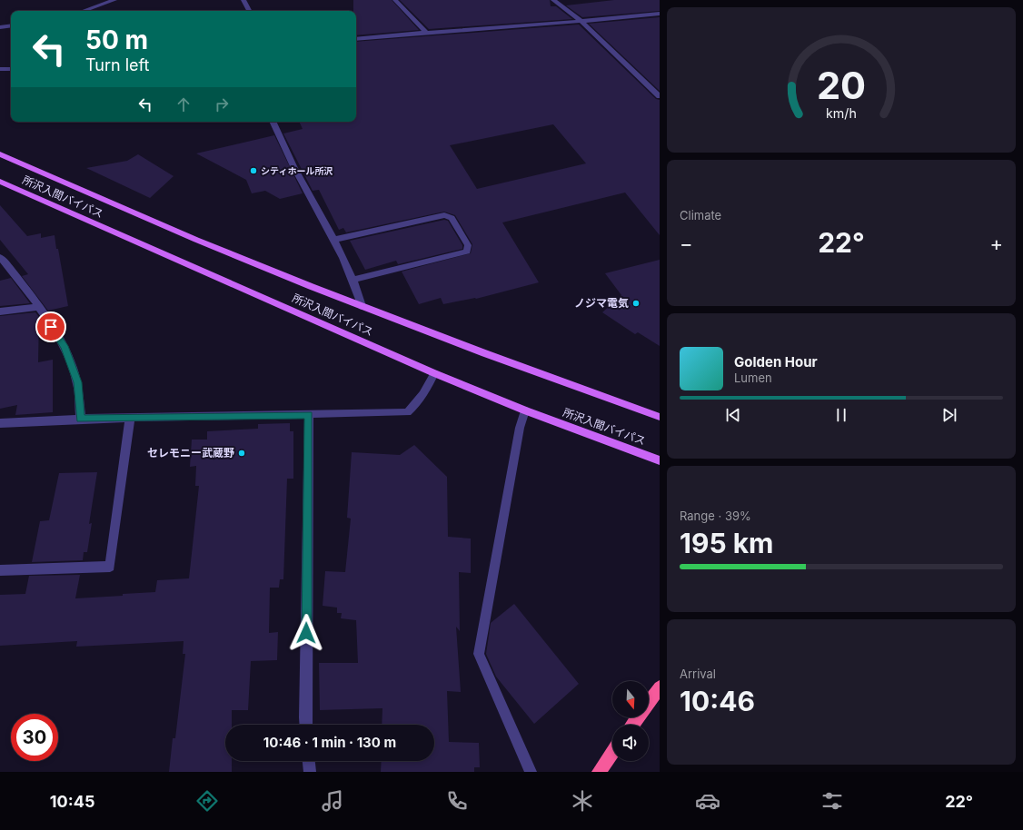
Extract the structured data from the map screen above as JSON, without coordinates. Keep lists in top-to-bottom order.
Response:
{
  "streets": {
    "main road": ["所沢入間バイパス"]
  },
  "places": ["シティホール所沢", "ノジマ電気", "セレモニー武蔵野"],
  "north": "bottom",
  "page": {
    "turn": ["50 m", "Turn left"],
    "tile": [
      "Climate",
      ["Range · 39%", "195 km"],
      ["Arrival", "10:46"]
    ],
    "heat": ["−", "22°", "+"],
    "song": ["Golden Hour", "Lumen"],
    "limit": "30",
    "trip": "10:46 · 1 min · 130 m",
    "tabs": ["10:45", "22°"],
    "gauge": ["20", "km/h"]
  }
}
